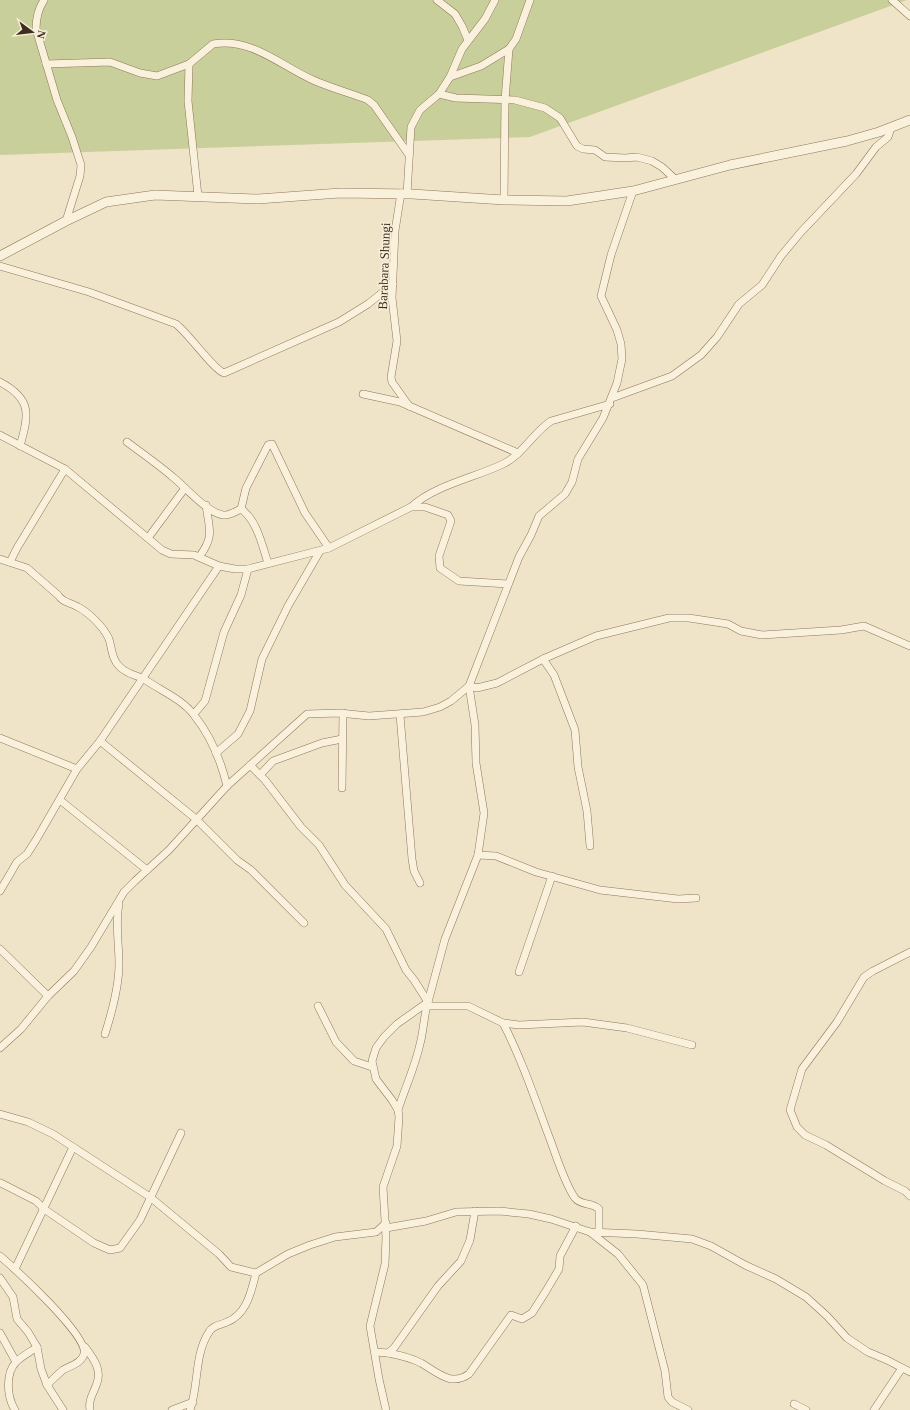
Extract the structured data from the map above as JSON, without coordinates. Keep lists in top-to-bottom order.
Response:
{
  "streets": {
    "street": ["Barabara Shungi"]
  },
  "north": "right"
}
